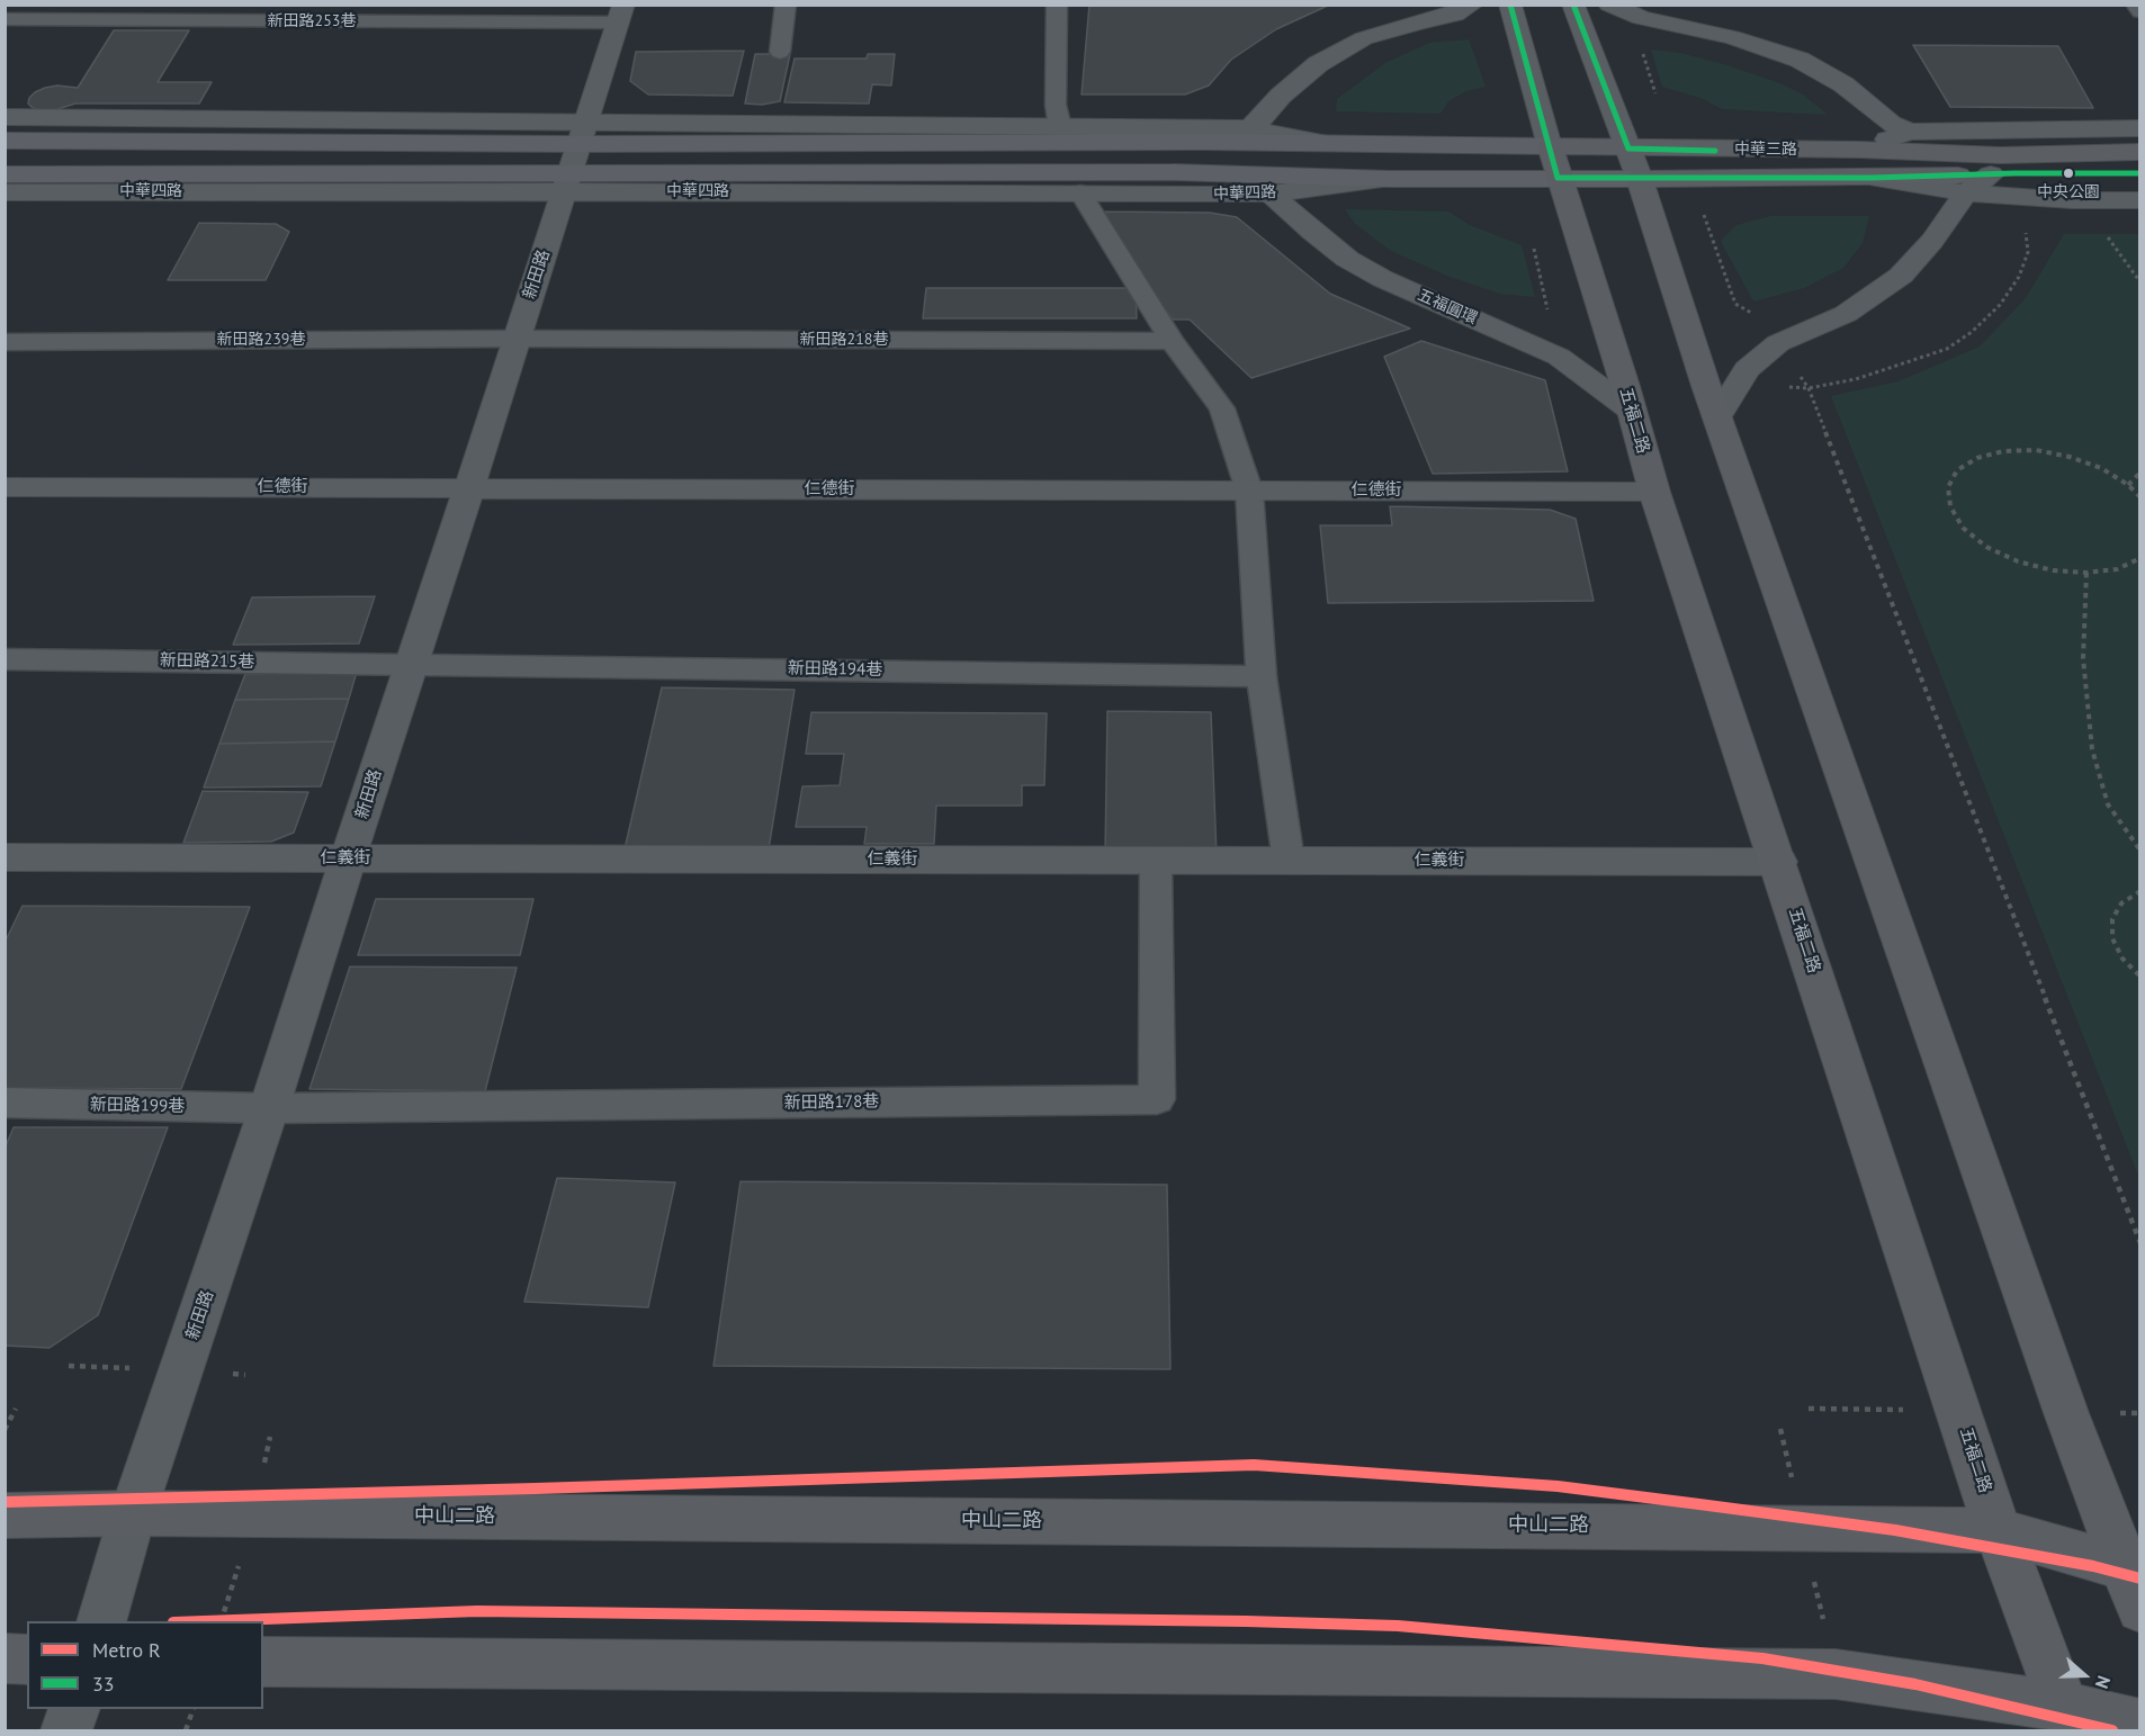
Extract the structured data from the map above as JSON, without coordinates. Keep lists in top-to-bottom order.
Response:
{
  "streets": {
    "main road": [
      "中華三路",
      "中華四路",
      "五福二路",
      "中山二路"
    ],
    "street": [
      "新田路",
      "五福圓環",
      "仁德街",
      "仁義街"
    ],
    "lane": [
      "新田路253巷",
      "新田路239巷",
      "新田路218巷",
      "新田路215巷",
      "新田路194巷",
      "新田路178巷",
      "新田路199巷"
    ]
  },
  "crossings": [
    ["新田路253巷", "新田路"],
    ["中華三路", "中華四路"],
    ["中華三路", "五福二路"],
    ["中華四路", "新田路"],
    ["中華四路", "五福圓環"],
    ["中華四路", "五福二路"],
    ["新田路", "新田路239巷"],
    ["新田路", "新田路218巷"],
    ["新田路", "仁德街"],
    ["新田路", "新田路215巷"],
    ["新田路", "新田路194巷"],
    ["新田路", "仁義街"],
    ["新田路", "新田路178巷"],
    ["新田路", "新田路199巷"],
    ["新田路", "中山二路"],
    ["五福圓環", "五福二路"],
    ["新田路239巷", "新田路218巷"],
    ["五福二路", "仁德街"],
    ["五福二路", "仁義街"],
    ["五福二路", "中山二路"],
    ["新田路215巷", "新田路194巷"],
    ["仁義街", "新田路178巷"],
    ["新田路178巷", "新田路199巷"]
  ],
  "places": ["中央公園"],
  "lines": ["transit line 33", "metro line R"],
  "legend": ["Metro R", "33"],
  "north": "right"
}
